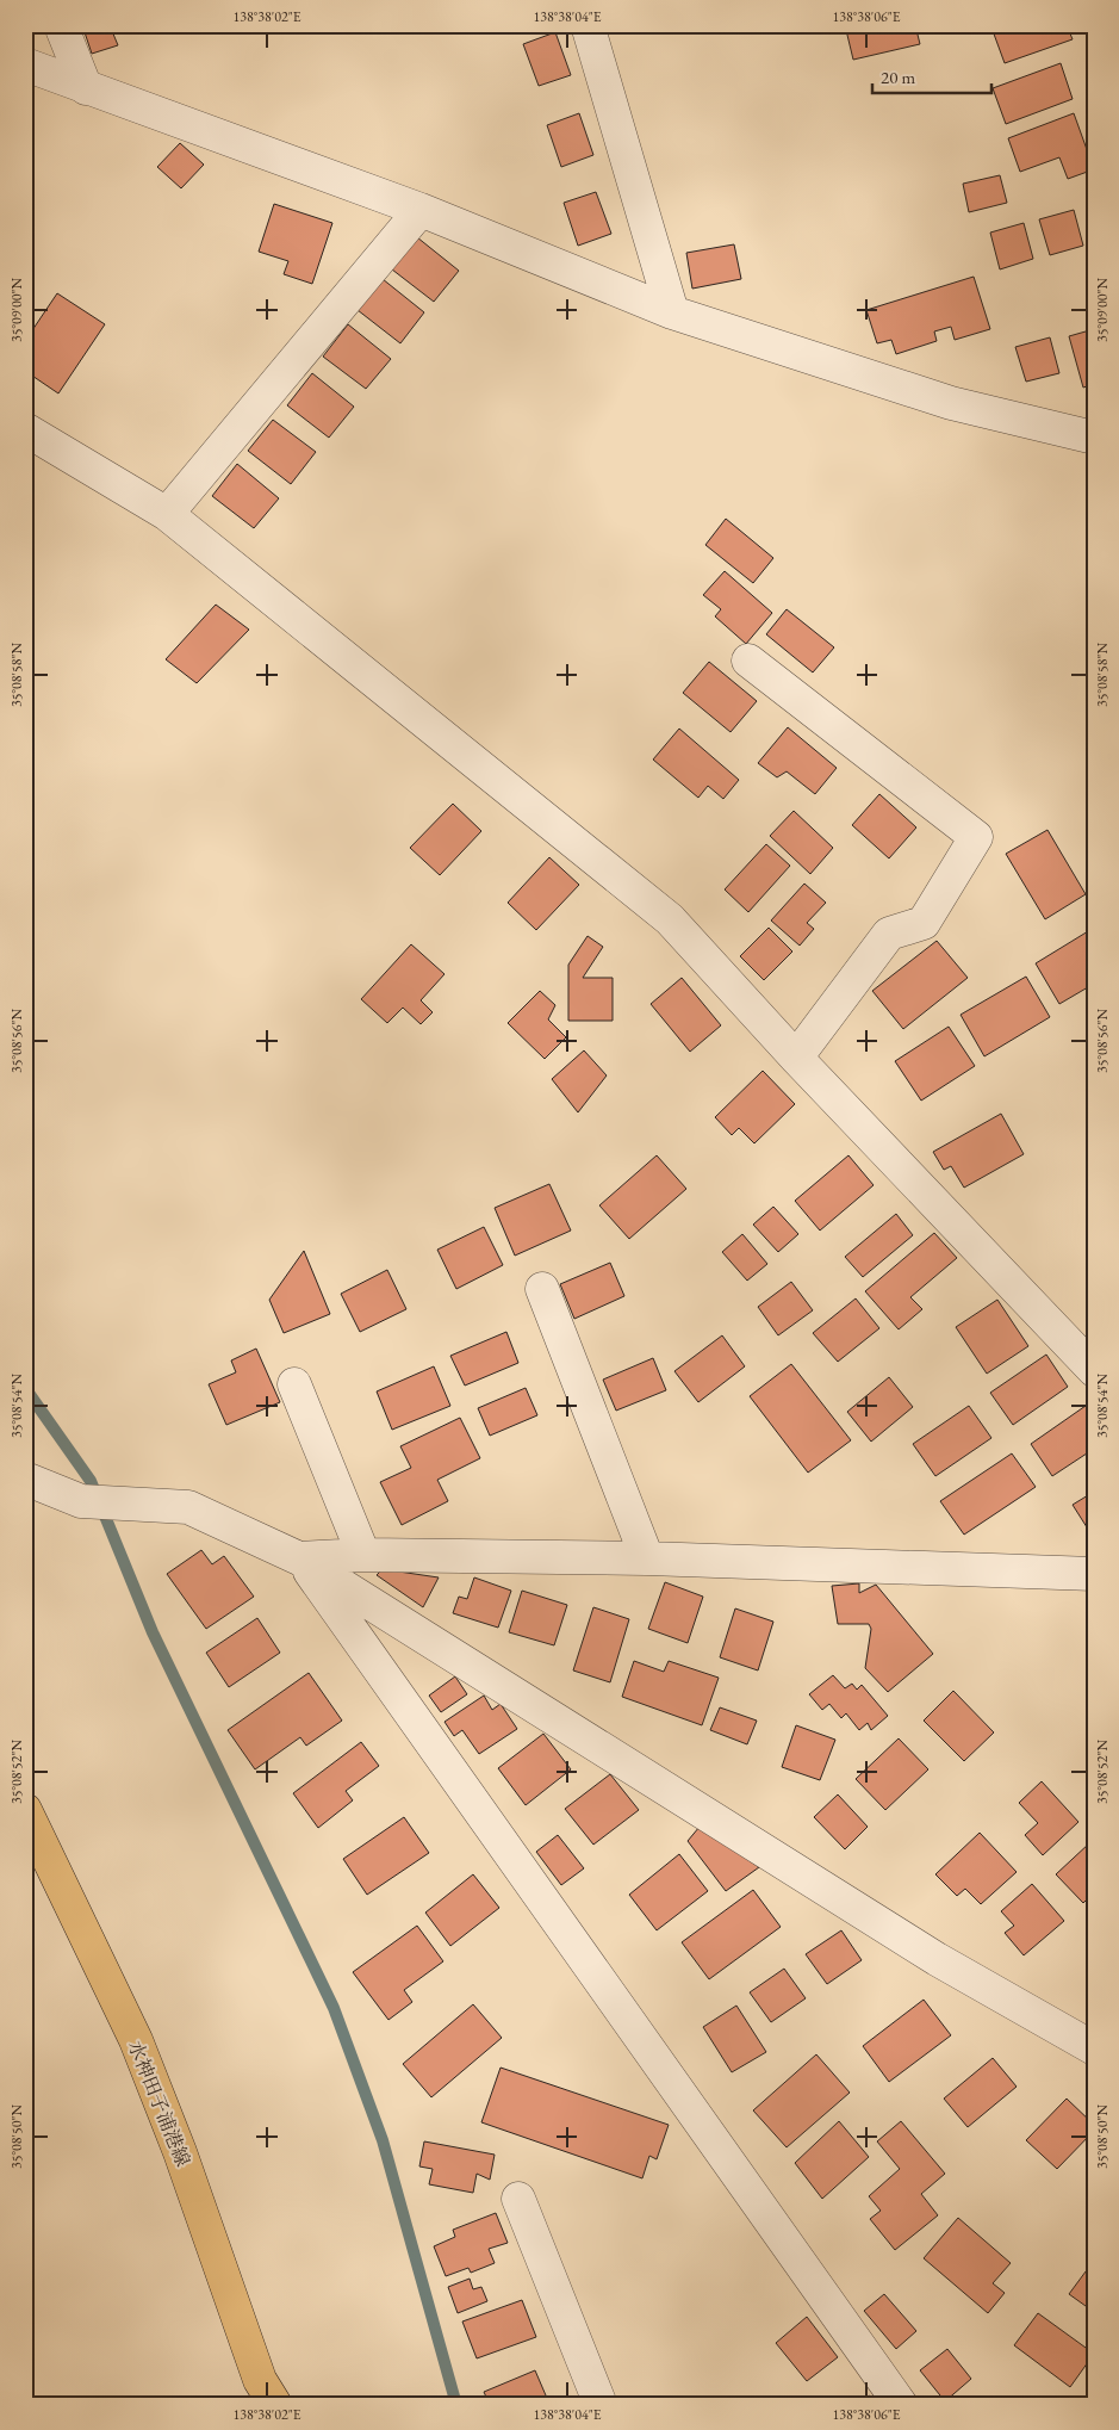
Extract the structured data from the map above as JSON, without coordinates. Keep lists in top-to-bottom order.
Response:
{
  "streets": {
    "main road": ["水神田子浦港線"]
  },
  "scale_bar": "20 m",
  "coordinates": [
    "138°38'02\"E",
    "138°38'04\"E",
    "138°38'06\"E",
    "35°09'00\"N",
    "35°08'58\"N",
    "35°08'56\"N",
    "35°08'54\"N",
    "35°08'52\"N",
    "35°08'50\"N"
  ]
}
